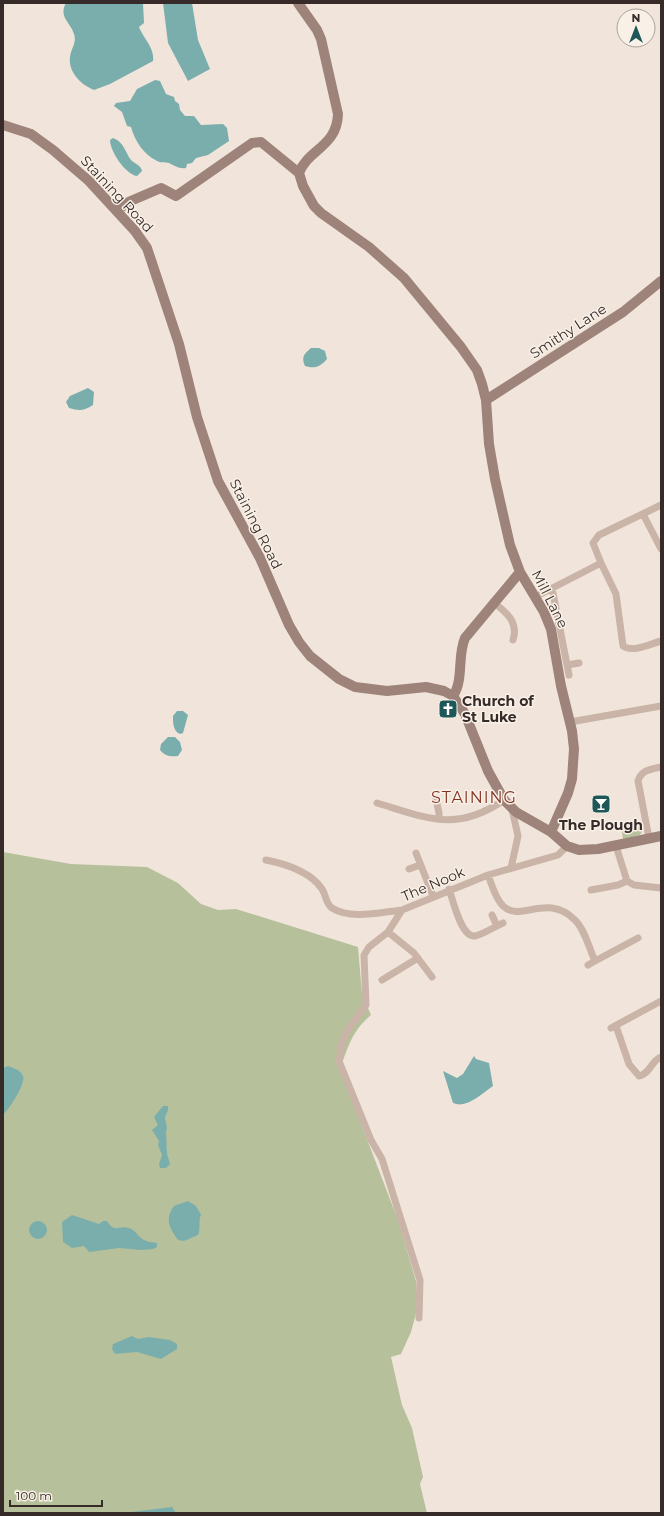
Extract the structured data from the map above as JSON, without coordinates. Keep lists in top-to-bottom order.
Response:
{
  "streets": {
    "street": [
      "Staining Road",
      "Smithy Lane",
      "Mill Lane",
      "The Nook"
    ]
  },
  "crossings": [
    ["Smithy Lane", "Mill Lane"]
  ],
  "districts": ["STAINING"],
  "places": {
    "church": ["Church of St Luke"],
    "bar": ["The Plough"]
  },
  "scale_bar": "100 m",
  "north": "top"
}
